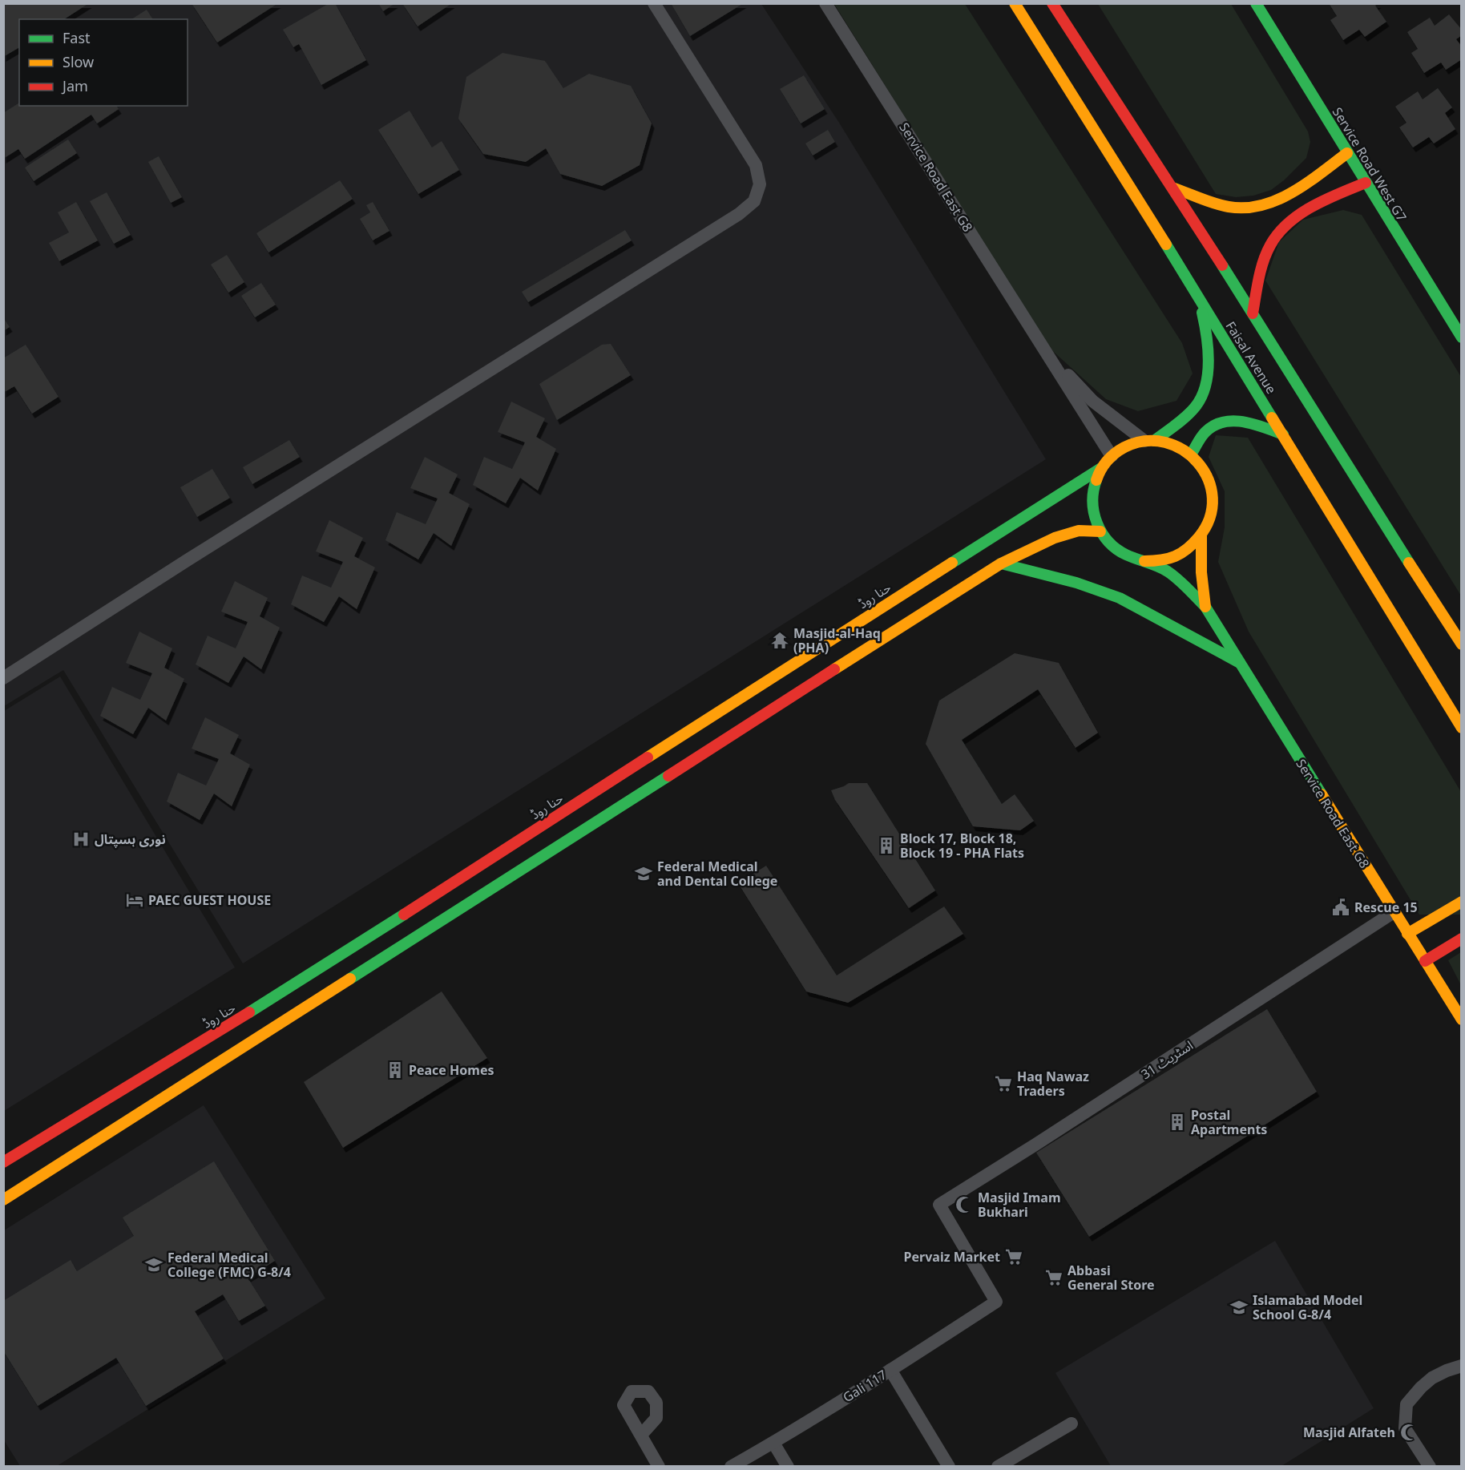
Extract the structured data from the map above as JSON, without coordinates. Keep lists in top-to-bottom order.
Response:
{
  "streets": {
    "street": [
      "Service Road West G7",
      "Service Road East G8",
      "Faisal Avenue",
      "حنا روڈ",
      "اسٹریٹ 31",
      "Gali 117"
    ]
  },
  "crossings": [
    ["Service Road East G8", "حنا روڈ"],
    ["Service Road East G8", "اسٹریٹ 31"],
    ["اسٹریٹ 31", "Gali 117"]
  ],
  "places": {
    "temple": ["Masjid-al-Haq (PHA)"],
    "hospital": ["نوری ہسپتال"],
    "building": ["Block 17, Block 18, Block 19 - PHA Flats", "Peace Homes", "Postal Apartments"],
    "school or university": ["Federal Medical and Dental College", "Federal Medical College (FMC) G-8/4", "Islamabad Model School G-8/4"],
    "hotel": ["PAEC GUEST HOUSE"],
    "public building": ["Rescue 15"],
    "supermarket": ["Haq Nawaz Traders", "Pervaiz Market", "Abbasi General Store"],
    "mosque": ["Masjid Imam Bukhari", "Masjid Alfateh"]
  },
  "legend": ["Fast", "Slow", "Jam"]
}
